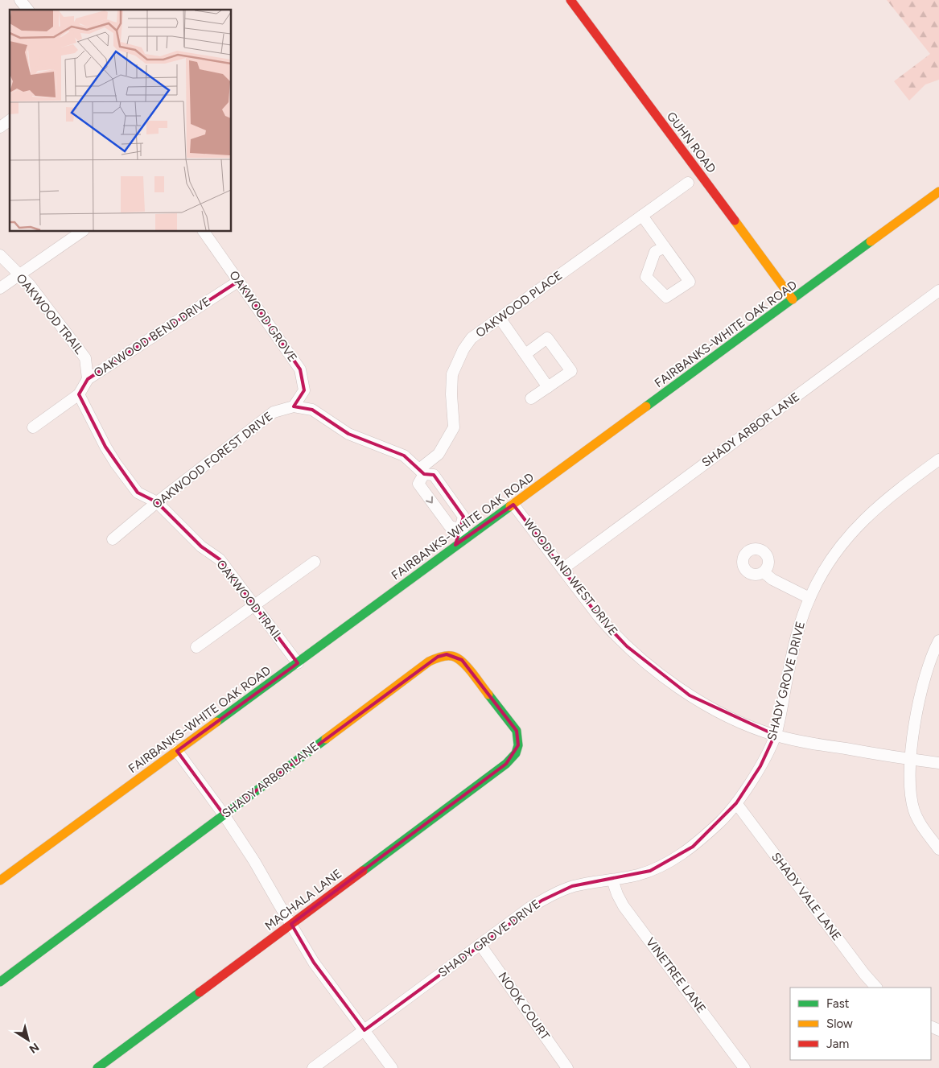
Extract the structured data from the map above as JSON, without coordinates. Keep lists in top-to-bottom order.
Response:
{
  "streets": {
    "street": [
      "GUHN ROAD",
      "OAKWOOD PLACE",
      "OAKWOOD TRAIL",
      "OAKWOOD GROVE",
      "FAIRBANKS-WHITE OAK ROAD",
      "OAKWOOD BEND DRIVE",
      "SHADY ARBOR LANE",
      "OAKWOOD FOREST DRIVE",
      "WOODLAND WEST DRIVE",
      "SHADY GROVE DRIVE",
      "SHADY VALE LANE",
      "MACHALA LANE",
      "VINETREE LANE",
      "NOOK COURT"
    ]
  },
  "crossings": [
    ["GUHN ROAD", "FAIRBANKS-WHITE OAK ROAD"],
    ["OAKWOOD TRAIL", "FAIRBANKS-WHITE OAK ROAD"],
    ["OAKWOOD TRAIL", "OAKWOOD BEND DRIVE"],
    ["OAKWOOD TRAIL", "OAKWOOD FOREST DRIVE"],
    ["OAKWOOD GROVE", "OAKWOOD BEND DRIVE"],
    ["OAKWOOD GROVE", "OAKWOOD FOREST DRIVE"],
    ["FAIRBANKS-WHITE OAK ROAD", "WOODLAND WEST DRIVE"],
    ["SHADY ARBOR LANE", "WOODLAND WEST DRIVE"],
    ["SHADY ARBOR LANE", "MACHALA LANE"],
    ["WOODLAND WEST DRIVE", "SHADY GROVE DRIVE"],
    ["SHADY GROVE DRIVE", "SHADY VALE LANE"],
    ["SHADY GROVE DRIVE", "VINETREE LANE"],
    ["SHADY GROVE DRIVE", "NOOK COURT"]
  ],
  "legend": ["Fast", "Slow", "Jam"],
  "north": "bottom right"
}
